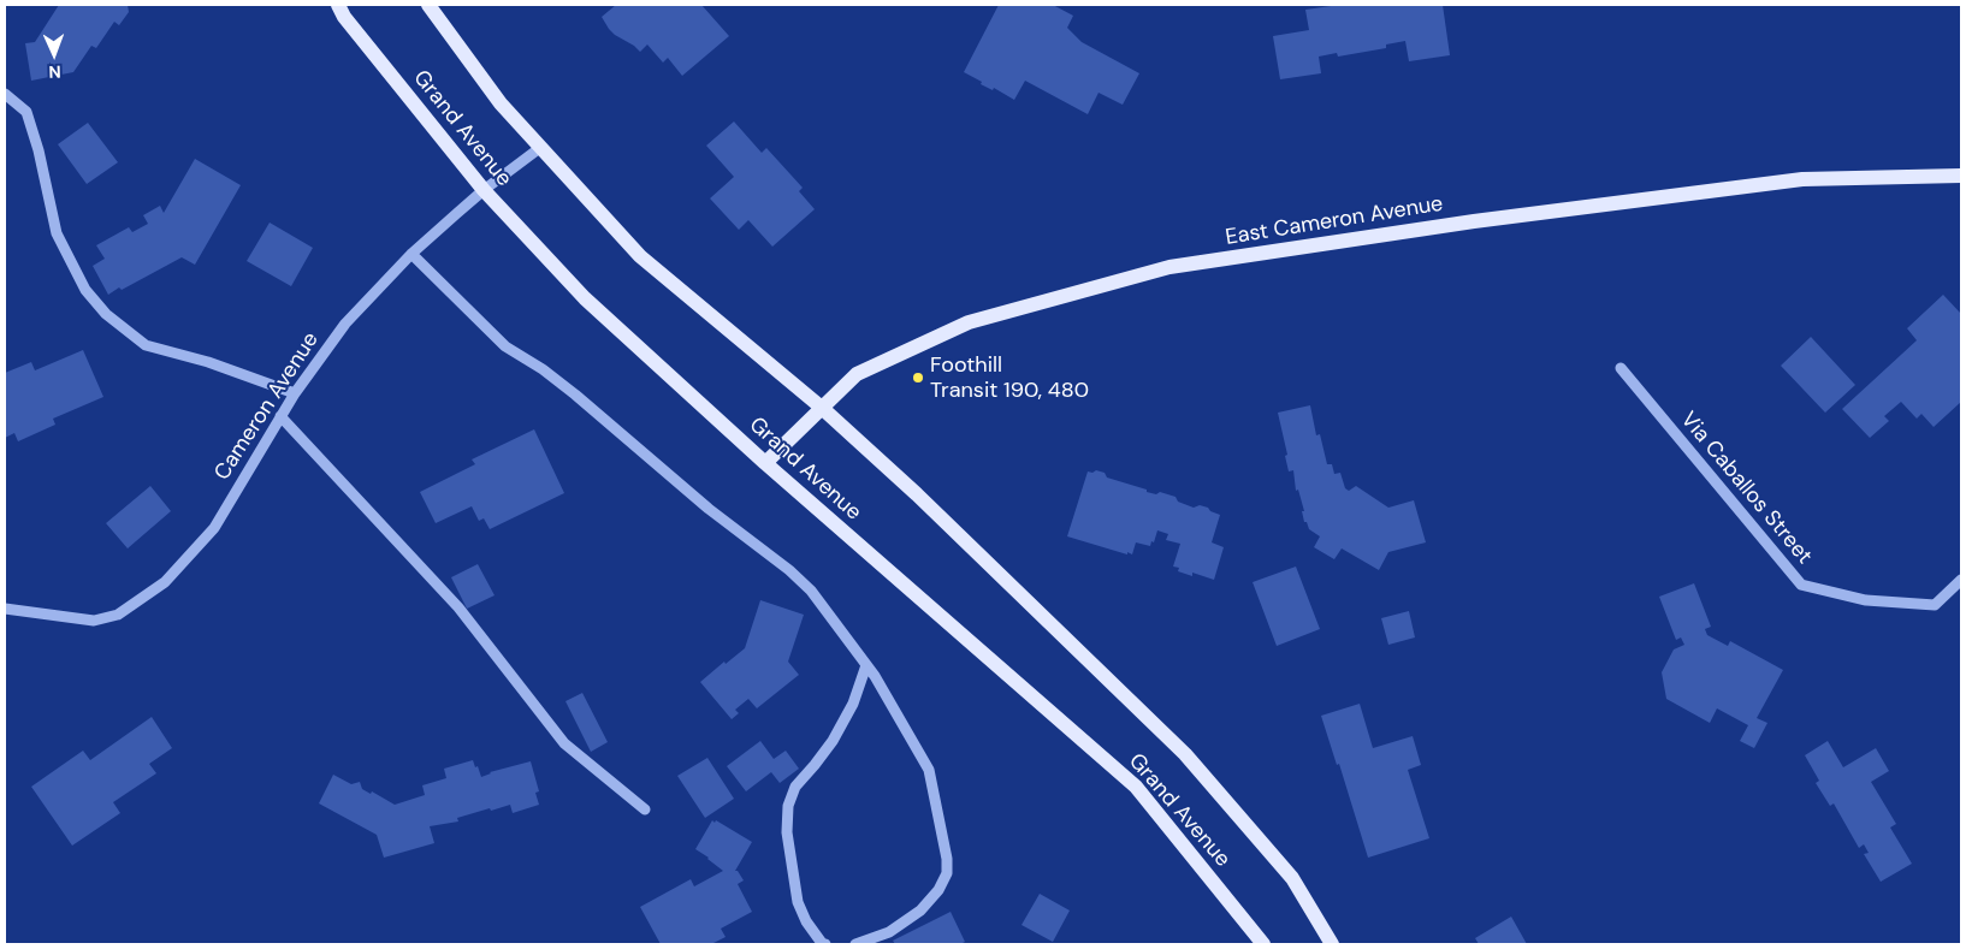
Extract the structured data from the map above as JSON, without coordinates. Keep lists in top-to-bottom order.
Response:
{
  "streets": {
    "main road": ["Grand Avenue", "East Cameron Avenue"],
    "street": ["Cameron Avenue", "Via Caballos Street"]
  },
  "crossings": [
    ["Grand Avenue", "East Cameron Avenue"],
    ["Grand Avenue", "Cameron Avenue"]
  ],
  "places": ["Foothill Transit 190, 480"],
  "north": "bottom"
}
